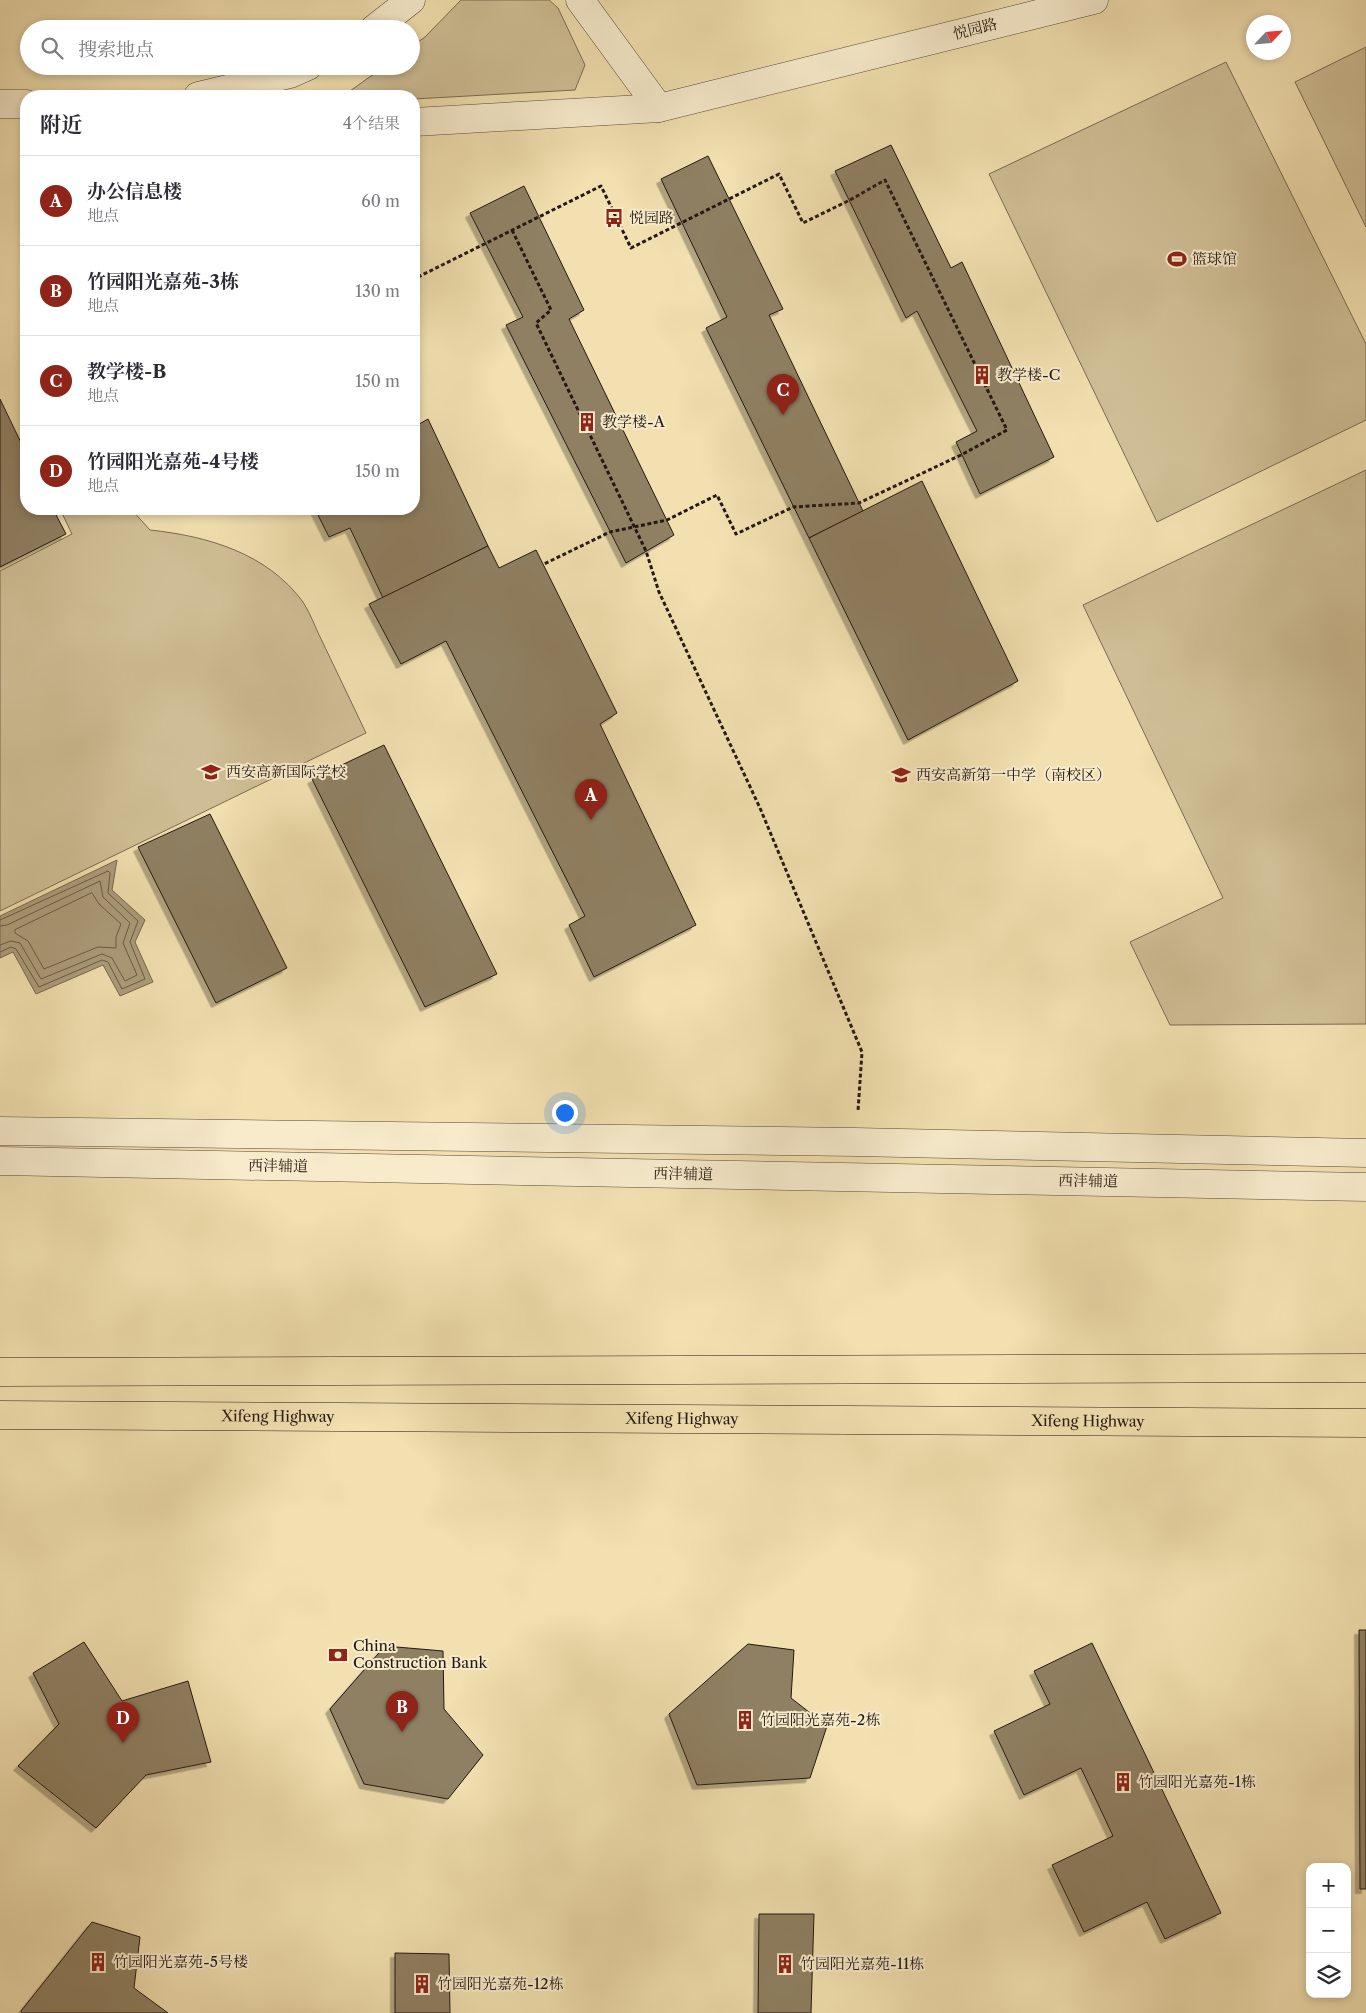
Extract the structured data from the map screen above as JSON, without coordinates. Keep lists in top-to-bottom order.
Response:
{
  "streets": {
    "highway": ["Xifeng Highway"],
    "street": ["悦园路", "西沣辅道"]
  },
  "places": {
    "bus stop": ["悦园路"],
    "sports": ["篮球馆"],
    "building": [
      "教学楼-C",
      "教学楼-A",
      "竹园阳光嘉苑-2栋",
      "竹园阳光嘉苑-1栋",
      "竹园阳光嘉苑-5号楼",
      "竹园阳光嘉苑-11栋",
      "竹园阳光嘉苑-12栋"
    ],
    "school or university": ["西安高新国际学校", "西安高新第一中学（南校区）"],
    "bank": ["China Construction Bank"]
  },
  "north": "top right",
  "page": {
    "search": "搜索地点",
    "heading": ["附近", "4个结果"],
    "list": [
      {
        "mark": "A",
        "name": "办公信息楼",
        "note": "地点",
        "value": "60 m"
      },
      {
        "mark": "B",
        "name": "竹园阳光嘉苑-3栋",
        "note": "地点",
        "value": "130 m"
      },
      {
        "mark": "C",
        "name": "教学楼-B",
        "note": "地点",
        "value": "150 m"
      },
      {
        "mark": "D",
        "name": "竹园阳光嘉苑-4号楼",
        "note": "地点",
        "value": "150 m"
      }
    ],
    "pins": [
      "C",
      "A",
      "B",
      "D"
    ],
    "map_buttons": ["+", "−"]
  }
}
